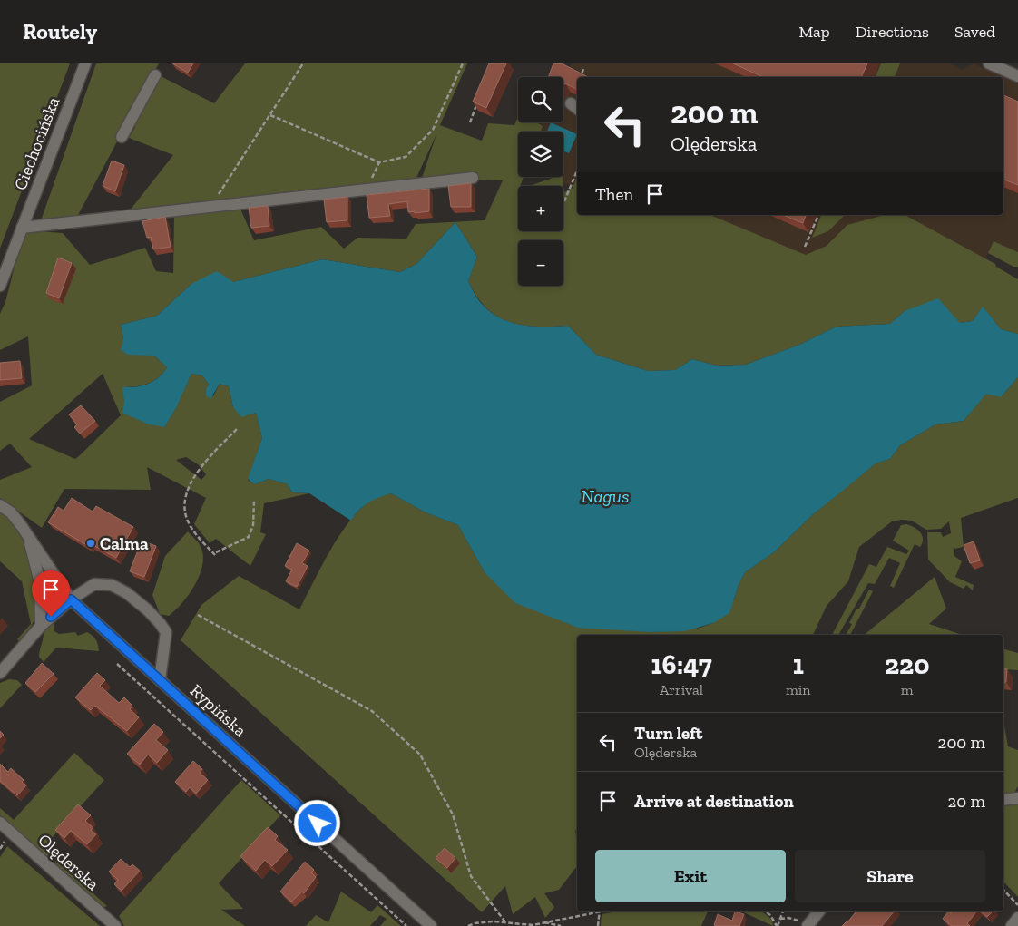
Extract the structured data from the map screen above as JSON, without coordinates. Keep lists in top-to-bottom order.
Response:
{
  "streets": {
    "street": ["Ciechocińska", "Rypińska", "Olęderska"]
  },
  "water": ["Nagus"],
  "places": ["Calma"],
  "page": {
    "header": "Routely",
    "nav": ["Map", "Directions", "Saved"],
    "map_buttons": ["+", "−"],
    "turn": ["200 m", "Olęderska"],
    "then": "Then",
    "eta": [
      "16:47",
      "Arrival",
      "1",
      "min",
      "220",
      "m"
    ],
    "list": [
      {
        "name": "Turn left",
        "note": "Olęderska",
        "value": "200 m"
      },
      {
        "name": "Arrive at destination",
        "value": "20 m"
      }
    ],
    "buttons": ["Exit", "Share"]
  }
}
